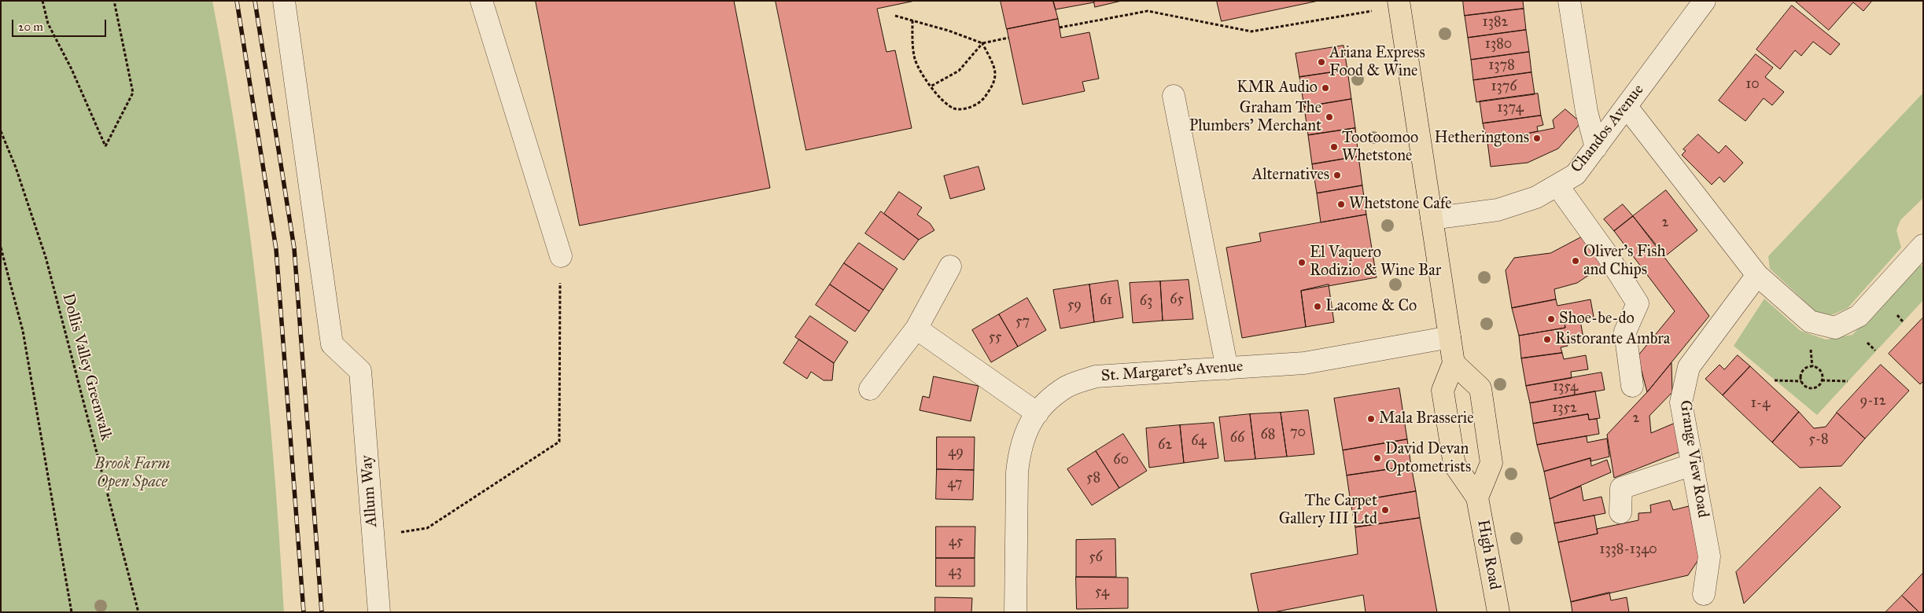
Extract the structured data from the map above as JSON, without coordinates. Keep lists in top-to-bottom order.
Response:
{
  "streets": {
    "main road": ["High Road"],
    "street": [
      "Chandos Avenue",
      "St. Margaret's Avenue",
      "Grange View Road",
      "Allum Way"
    ],
    "path": ["Dollis Valley Greenwalk"]
  },
  "parks": ["Brook Farm Open Space"],
  "places": [
    "Ariana Express Food & Wine",
    "KMR Audio",
    "Graham The Plumbers' Merchant",
    "Hetheringtons",
    "Tootoomoo Whetstone",
    "Alternatives",
    "Whetstone Cafe",
    "Oliver's Fish and Chips",
    "El Vaquero Rodizio & Wine Bar",
    "Lacome & Co",
    "Shoe-be-do",
    "Ristorante Ambra",
    "Mala Brasserie",
    "David Devan Optometrists",
    "The Carpet Gallery III Ltd"
  ],
  "house_numbers": [
    "1382",
    "1380",
    "1378",
    "10",
    "1376",
    "1374",
    "2",
    "65",
    "61",
    "63",
    "59",
    "57",
    "55",
    "1354",
    "9-12",
    "1-4",
    "1352",
    "2",
    "70",
    "68",
    "66",
    "5-8",
    "64",
    "62",
    "49",
    "60",
    "58",
    "47",
    "45",
    "1338-1340",
    "56",
    "43",
    "54"
  ],
  "scale_bar": "20 m"
}
